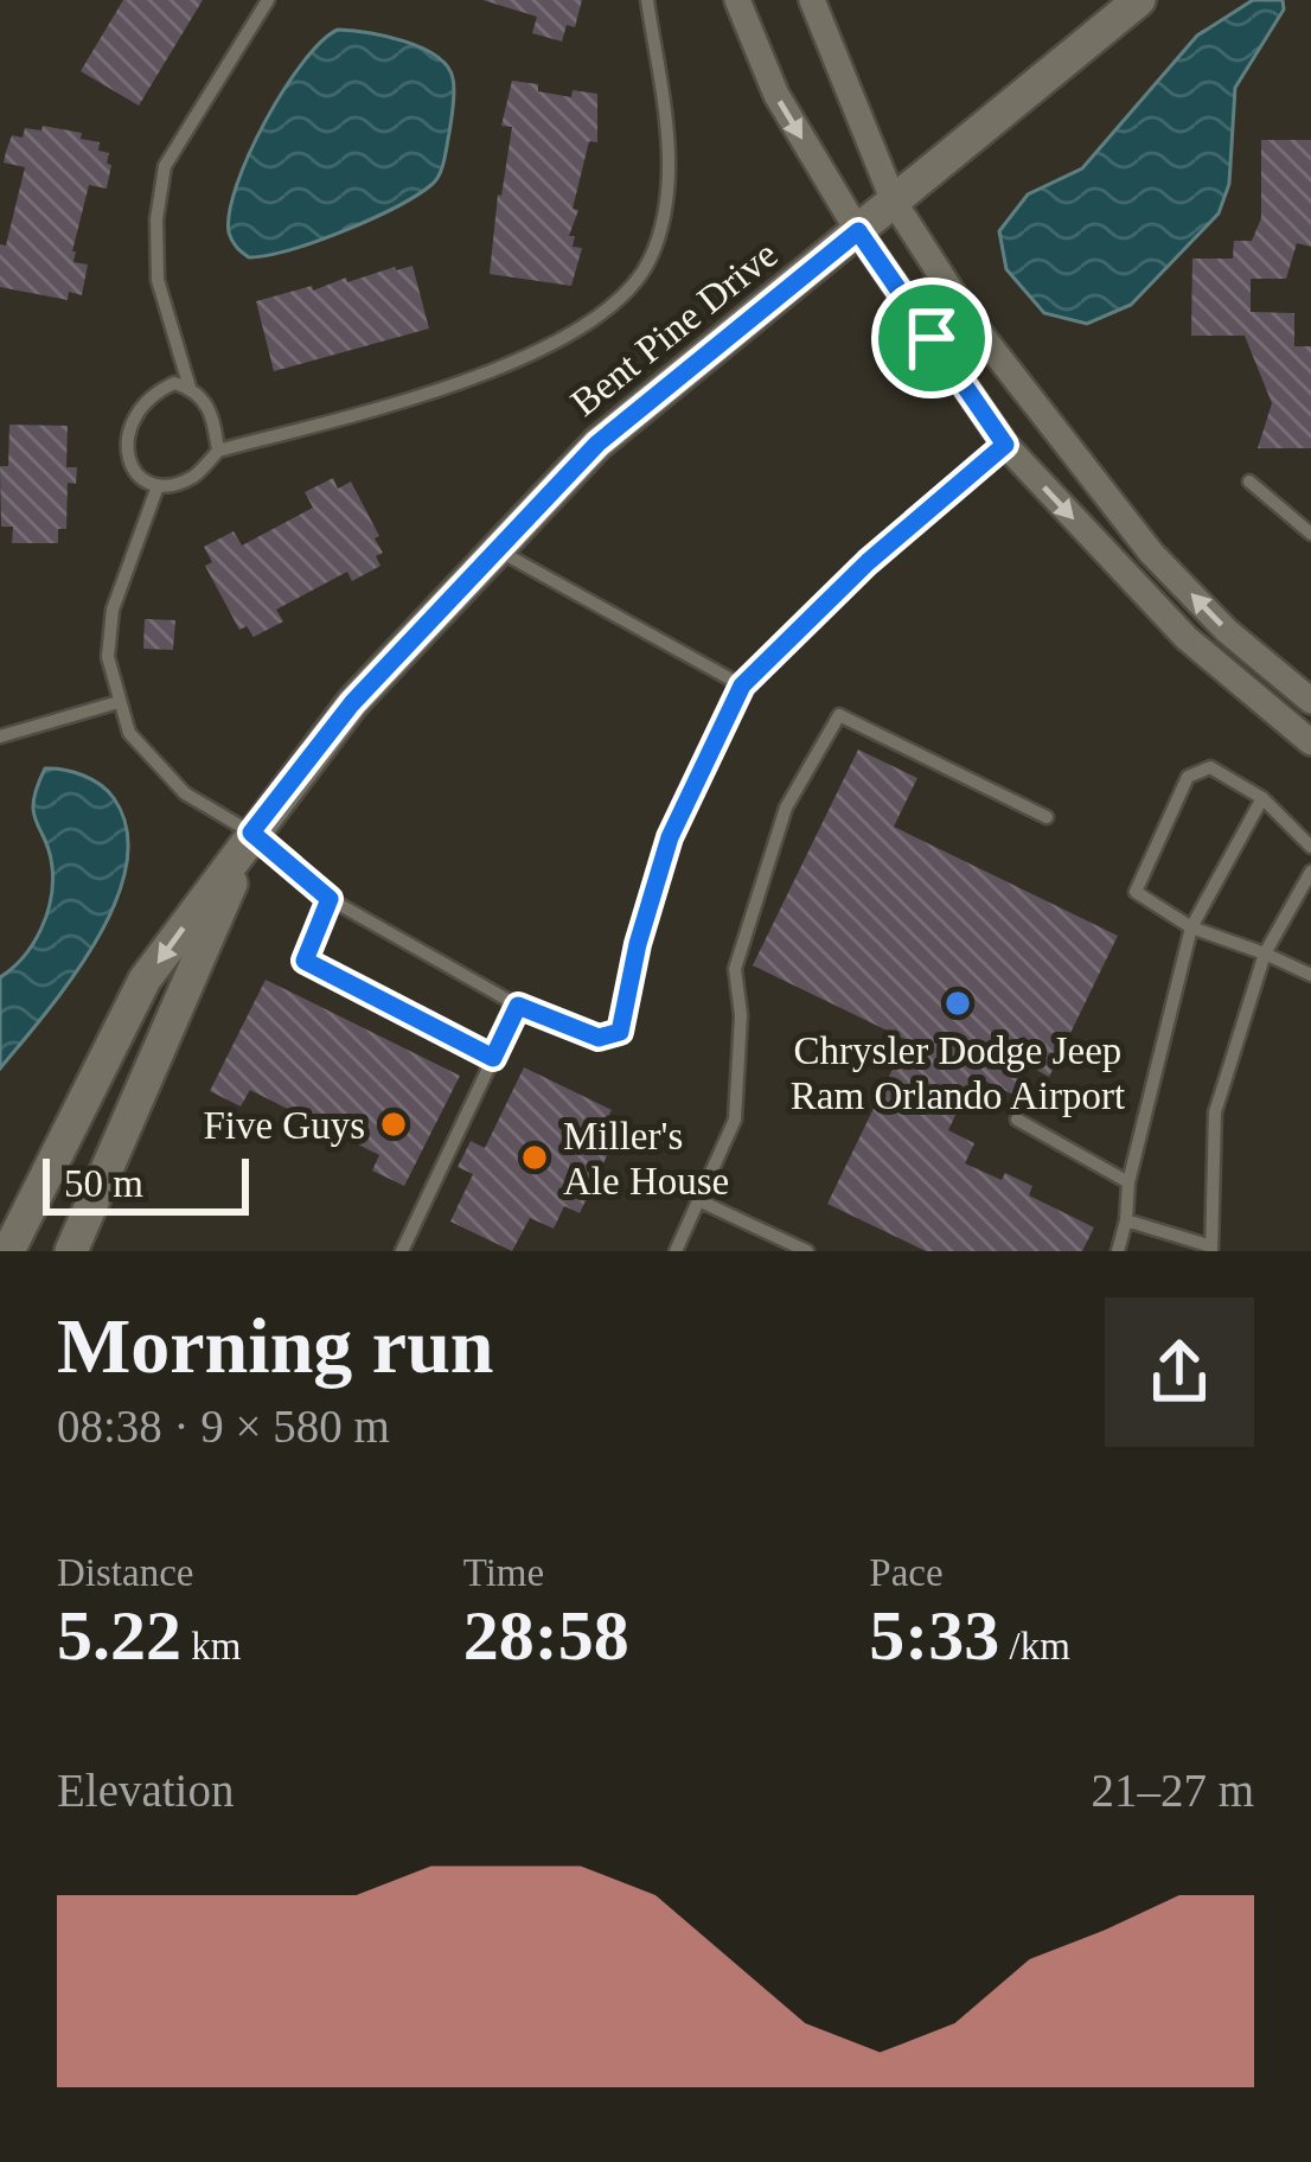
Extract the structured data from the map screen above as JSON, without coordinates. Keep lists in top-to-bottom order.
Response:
{
  "streets": {
    "street": ["Bent Pine Drive"]
  },
  "places": ["Chrysler Dodge Jeep Ram Orlando Airport", "Five Guys", "Miller's Ale House"],
  "scale_bar": "50 m",
  "page": {
    "scale": "50 m",
    "heading": ["Morning run", "08:38 · 9 × 580 m"],
    "stats": [
      ["Distance", "5.22 km"],
      ["Time", "28:58"],
      ["Pace", "5:33 /km"]
    ],
    "chart": ["Elevation", "21–27 m"]
  }
}
